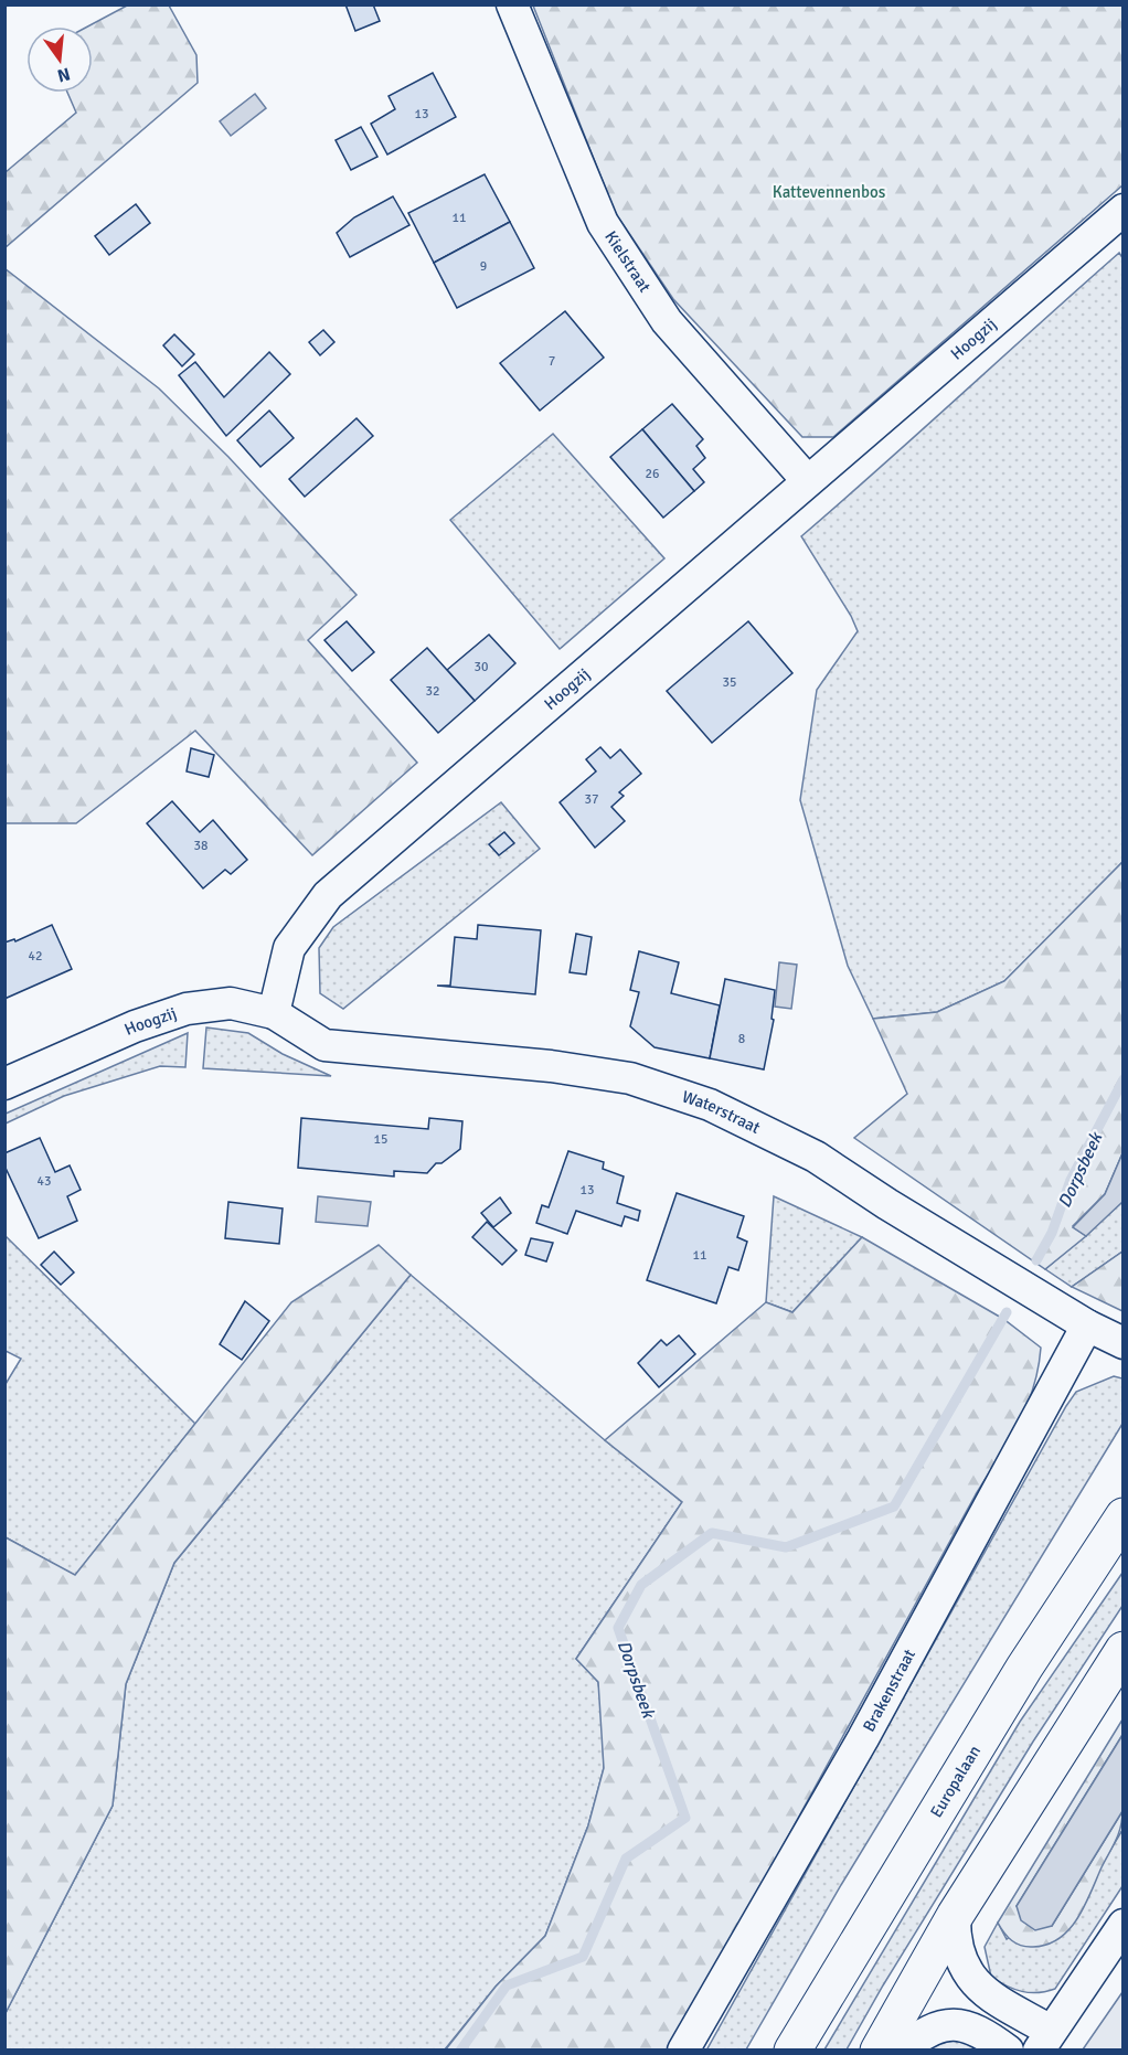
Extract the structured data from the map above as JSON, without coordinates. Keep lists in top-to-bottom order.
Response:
{
  "streets": {
    "highway": ["Europalaan"],
    "street": [
      "Kielstraat",
      "Hoogzij",
      "Waterstraat",
      "Brakenstraat"
    ]
  },
  "crossings": [
    ["Kielstraat", "Hoogzij"],
    ["Hoogzij", "Waterstraat"],
    ["Waterstraat", "Brakenstraat"]
  ],
  "water": ["Dorpsbeek"],
  "parks": ["Kattevennenbos"],
  "house_numbers": [
    "13",
    "11",
    "9",
    "7",
    "26",
    "30",
    "35",
    "32",
    "37",
    "38",
    "42",
    "8",
    "15",
    "43",
    "13",
    "11"
  ],
  "north": "bottom"
}
